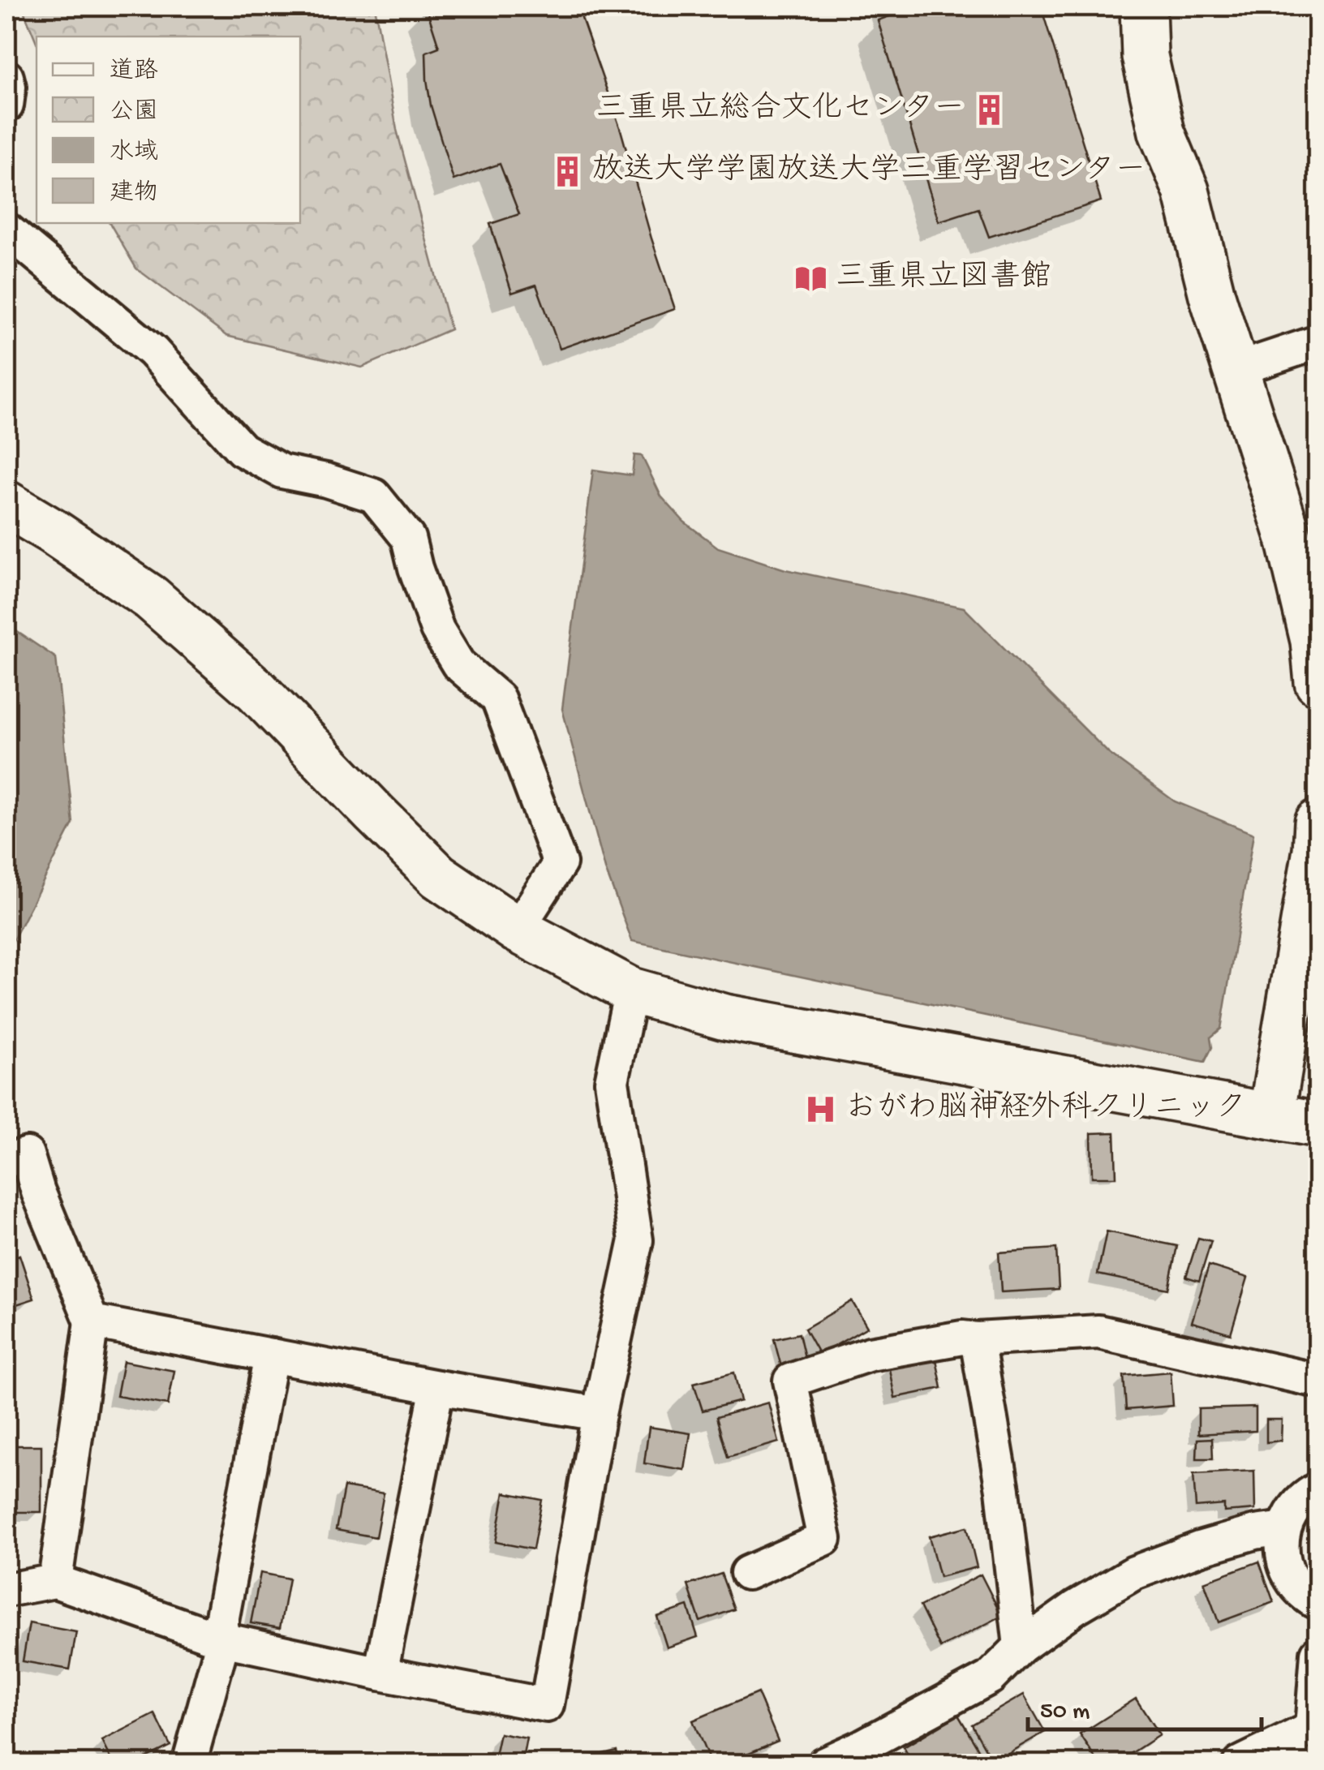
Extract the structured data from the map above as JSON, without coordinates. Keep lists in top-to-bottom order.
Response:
{
  "places": {
    "building": ["三重県立総合文化センター", "放送大学学園放送大学三重学習センター"],
    "library": ["三重県立図書館"],
    "hospital": ["おがわ脳神経外科クリニック"]
  },
  "legend": [
    "道路",
    "公園",
    "水域",
    "建物"
  ],
  "scale_bar": "50 m"
}
